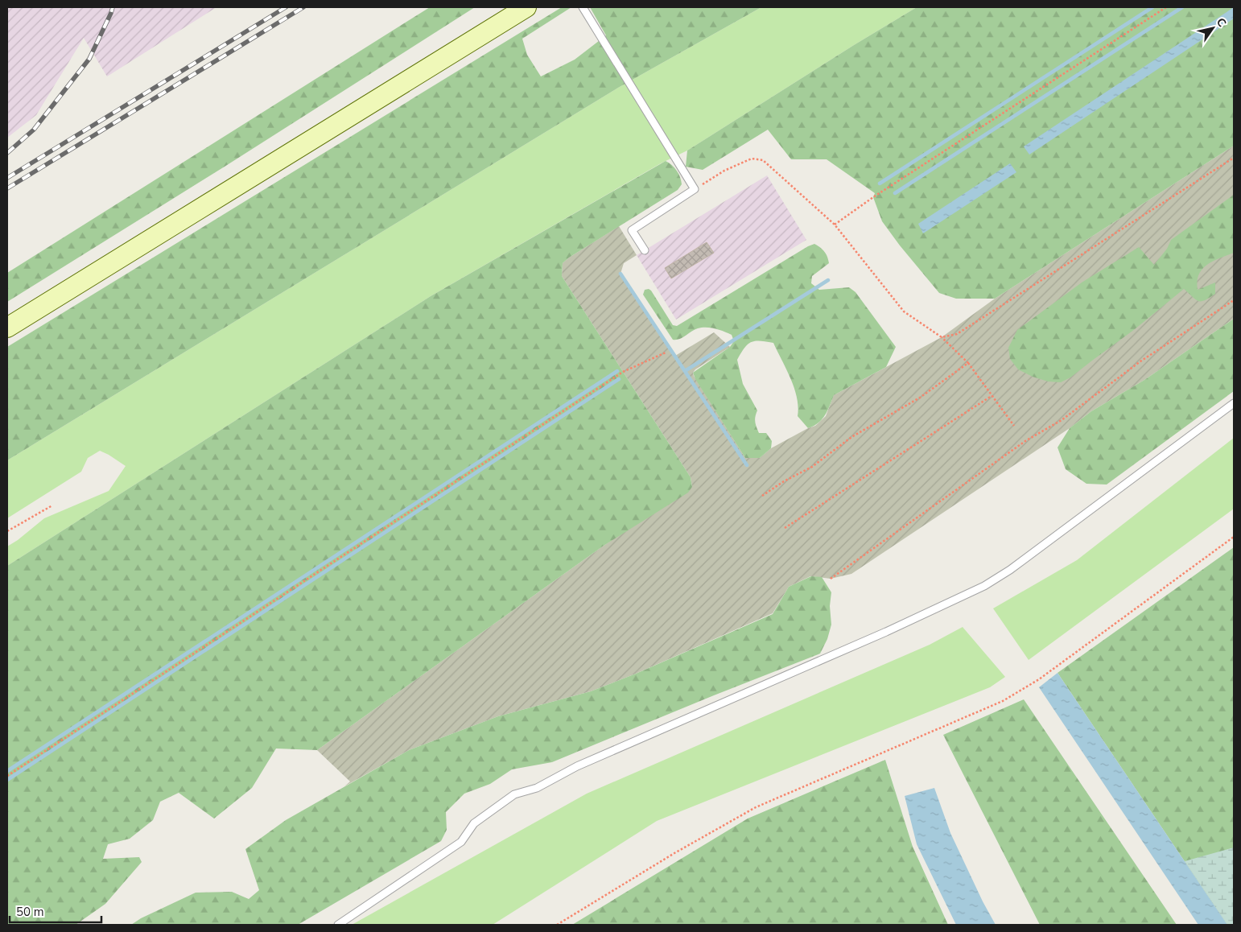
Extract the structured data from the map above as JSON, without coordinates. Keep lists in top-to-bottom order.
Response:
{
  "scale_bar": "50 m",
  "north": "top right"
}
